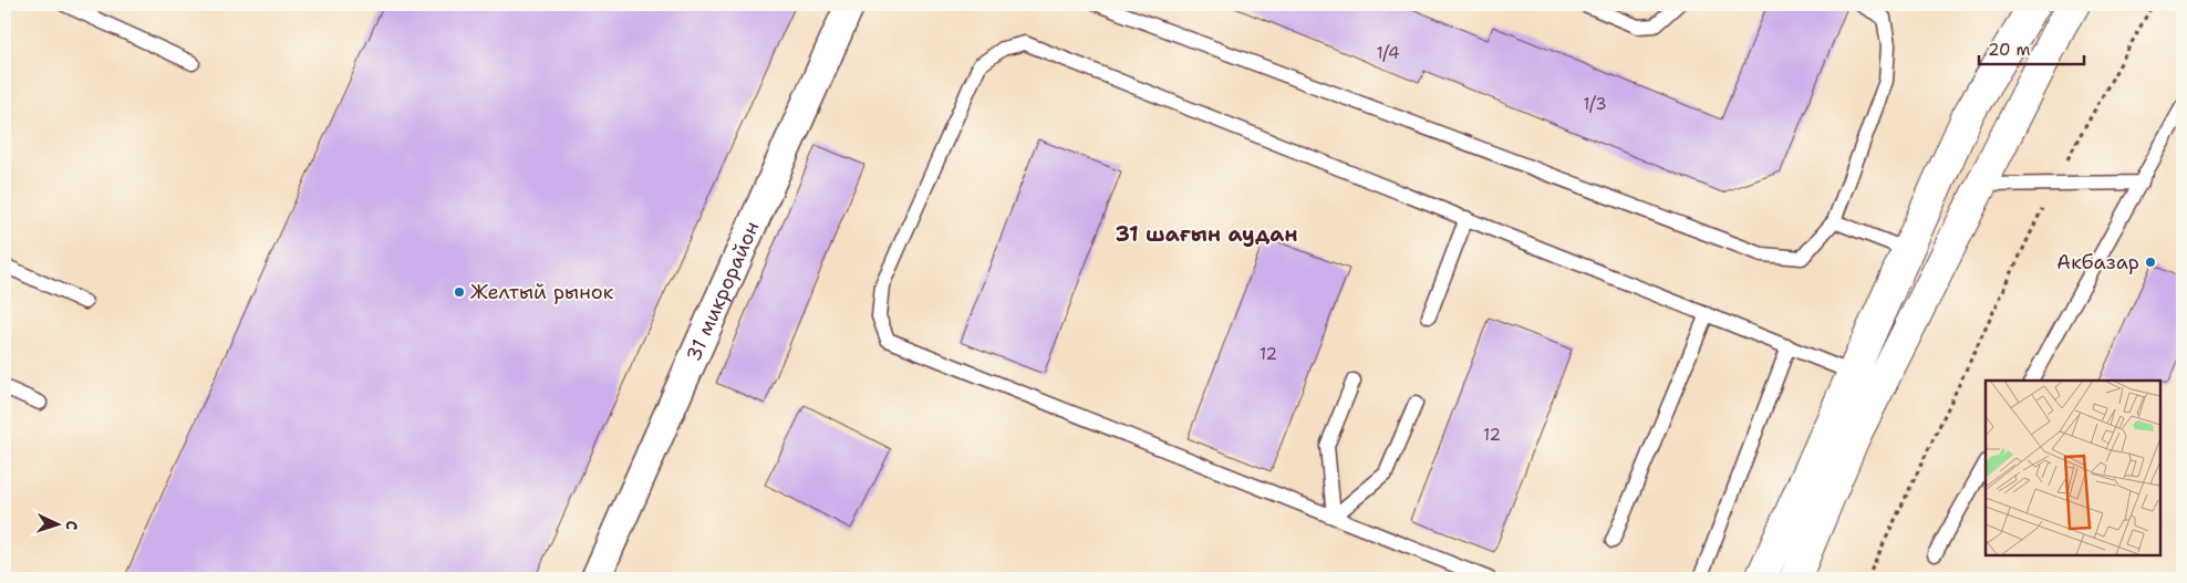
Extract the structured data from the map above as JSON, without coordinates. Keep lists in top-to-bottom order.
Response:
{
  "streets": {
    "street": ["31 микрорайон"]
  },
  "districts": ["31 шағын аудан"],
  "places": ["Акбазар", "Желтый рынок"],
  "house_numbers": [
    "1/4",
    "1/3",
    "12",
    "12"
  ],
  "scale_bar": "20 m",
  "north": "right"
}
